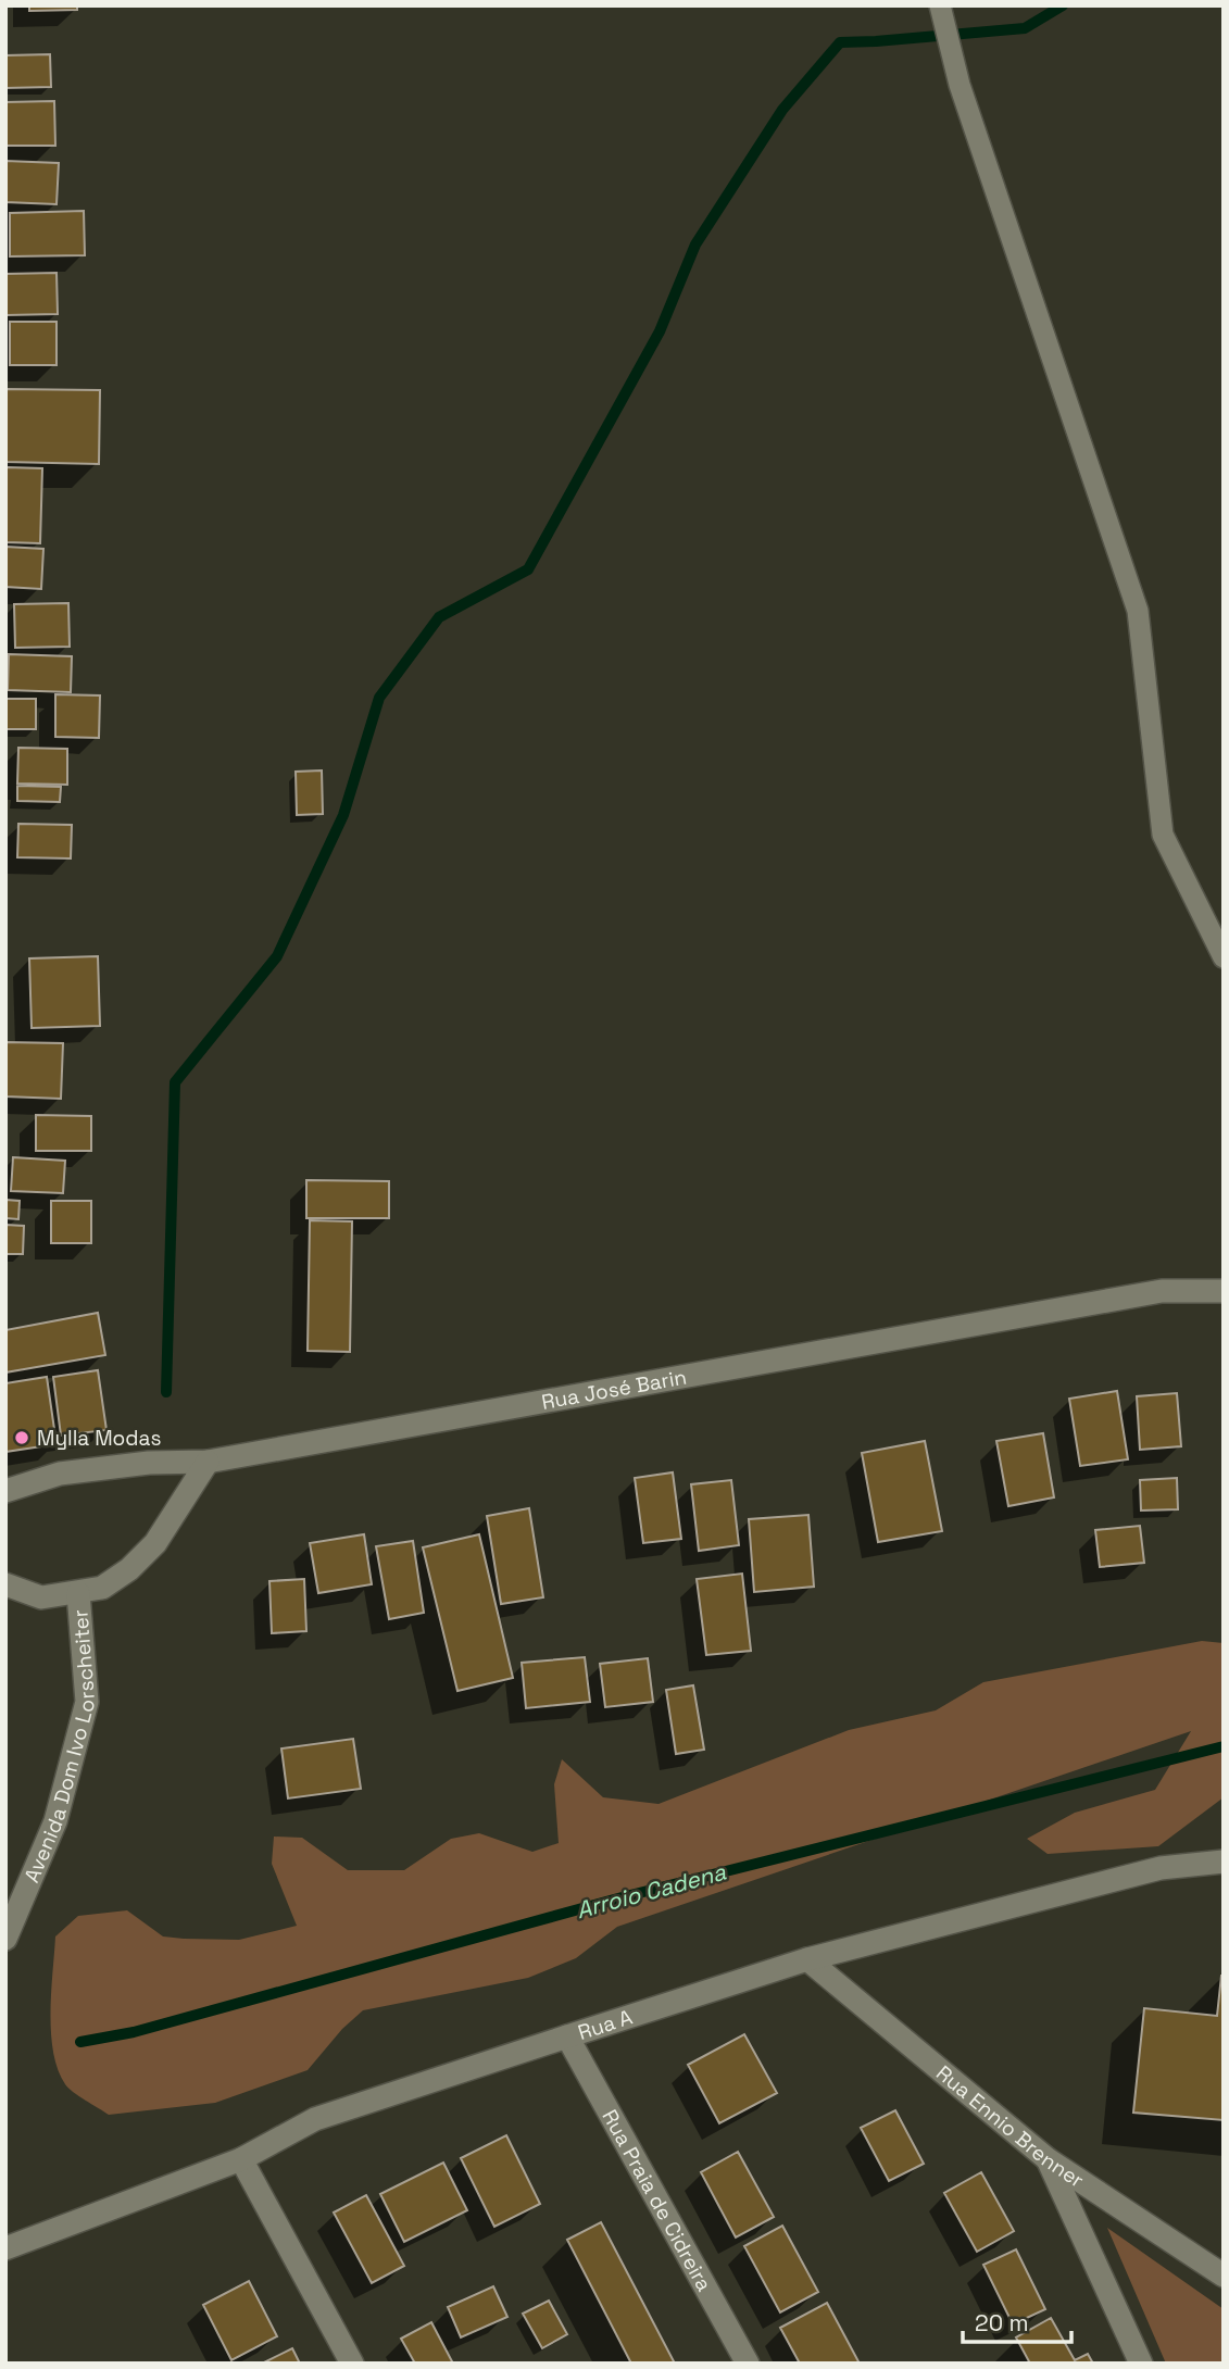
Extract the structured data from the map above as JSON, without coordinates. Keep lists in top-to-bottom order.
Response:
{
  "streets": {
    "street": [
      "Rua José Barin",
      "Avenida Dom Ivo Lorscheiter",
      "Rua A",
      "Rua Ennio Brenner",
      "Rua Praia de Cidreira"
    ]
  },
  "crossings": [
    ["Rua José Barin", "Avenida Dom Ivo Lorscheiter"],
    ["Rua A", "Rua Ennio Brenner"],
    ["Rua A", "Rua Praia de Cidreira"]
  ],
  "water": ["Arroio Cadena"],
  "places": ["Mylla Modas"],
  "scale_bar": "20 m"
}
